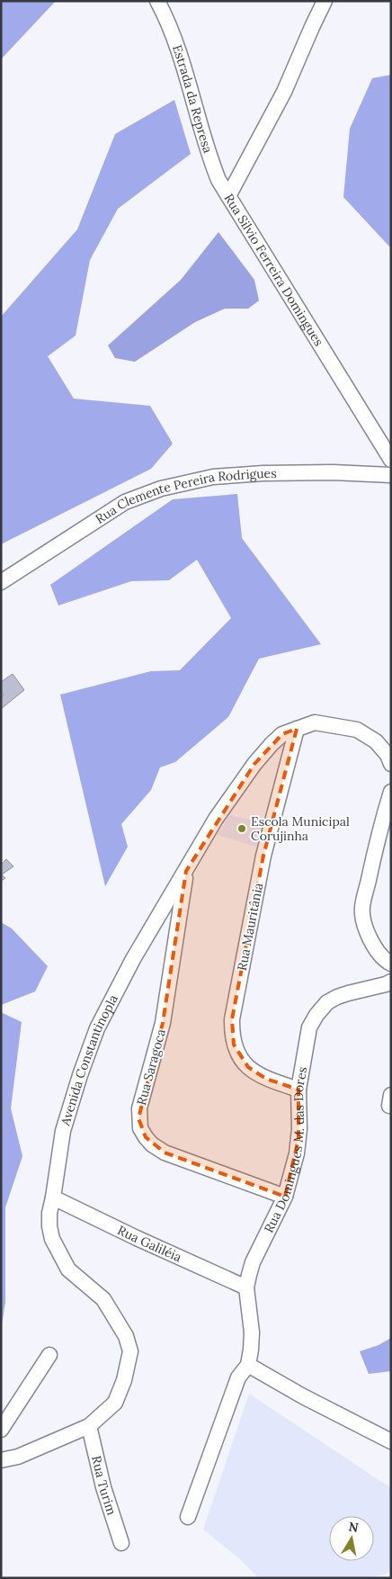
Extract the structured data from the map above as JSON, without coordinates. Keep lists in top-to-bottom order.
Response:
{
  "streets": {
    "street": [
      "Estrada da Represa",
      "Rua Silvio Ferreira Domingues",
      "Rua Clemente Pereira Rodrigues",
      "Rua Mauritânia",
      "Avenida Constantinopla",
      "Rua Saragoca",
      "Rua Domingues M. das Dores",
      "Rua Galiléia",
      "Rua Turim"
    ]
  },
  "crossings": [
    ["Estrada da Represa", "Rua Silvio Ferreira Domingues"],
    ["Rua Mauritânia", "Avenida Constantinopla"],
    ["Rua Mauritânia", "Rua Domingues M. das Dores"],
    ["Avenida Constantinopla", "Rua Saragoca"],
    ["Avenida Constantinopla", "Rua Galiléia"],
    ["Avenida Constantinopla", "Rua Turim"],
    ["Rua Saragoca", "Rua Domingues M. das Dores"],
    ["Rua Domingues M. das Dores", "Rua Galiléia"]
  ],
  "places": ["Escola Municipal Corujinha"],
  "north": "top"
}
